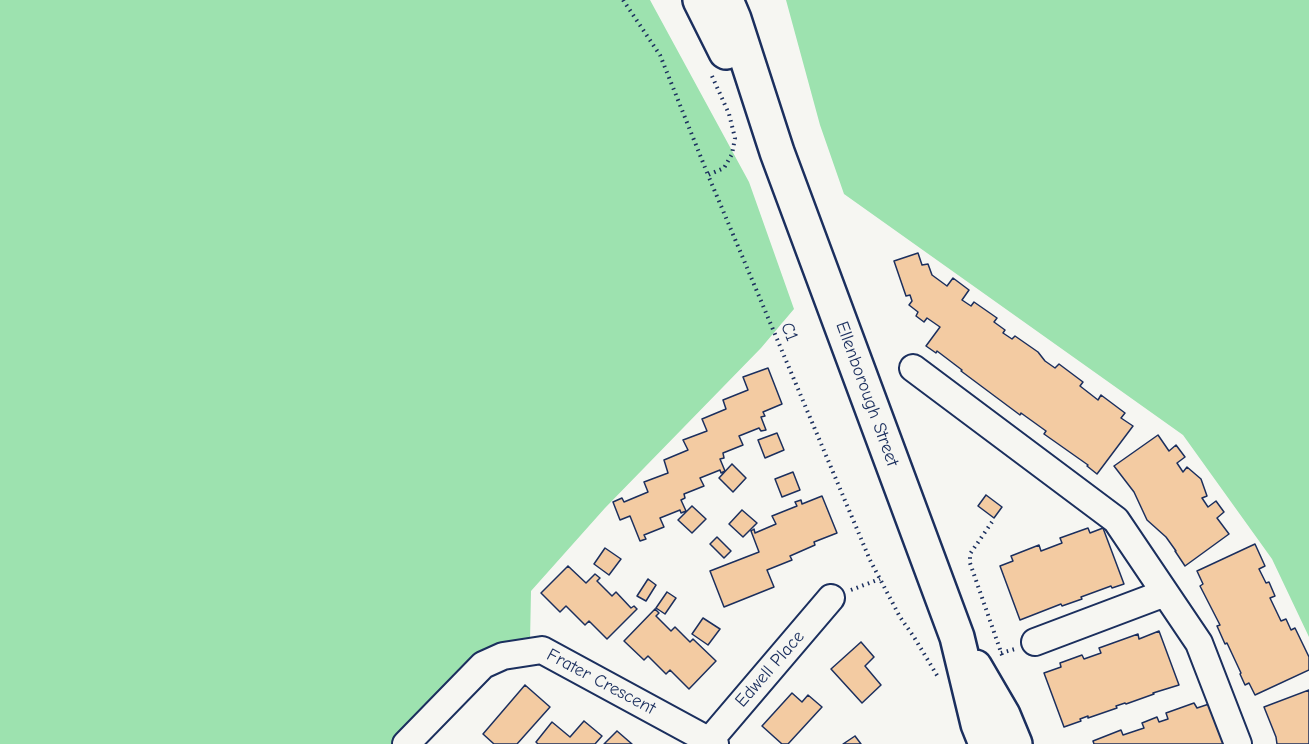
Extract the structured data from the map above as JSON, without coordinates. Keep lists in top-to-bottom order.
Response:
{
  "streets": {
    "main road": ["Ellenborough Street"],
    "street": ["Edwell Place", "Frater Crescent"],
    "path": ["C1"]
  },
  "crossings": [
    ["Edwell Place", "Frater Crescent"]
  ]
}
